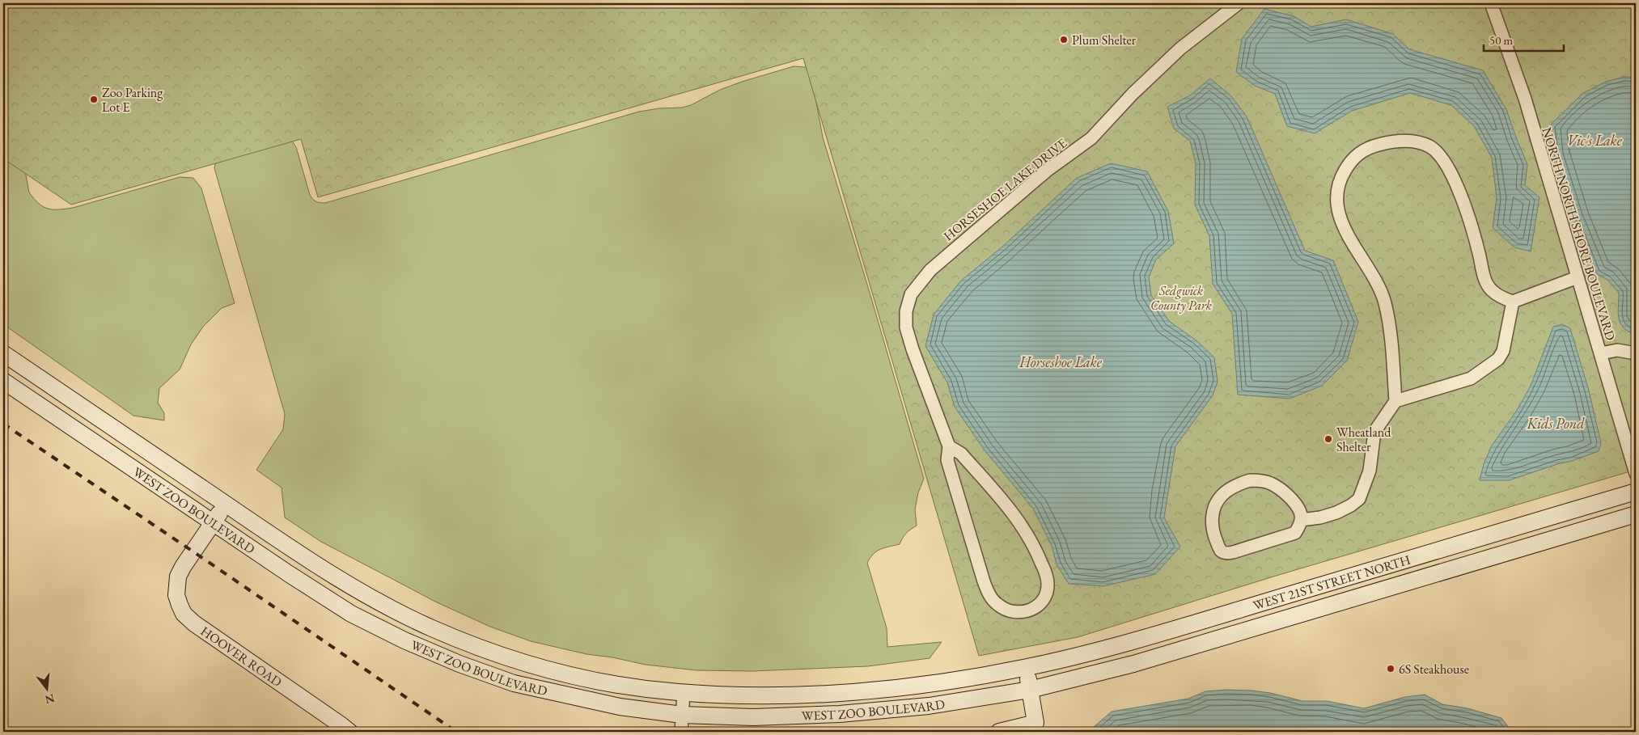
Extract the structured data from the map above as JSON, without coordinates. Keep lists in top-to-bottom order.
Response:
{
  "streets": {
    "main road": ["WEST ZOO BOULEVARD", "WEST 21ST STREET NORTH", "HOOVER ROAD"],
    "street": ["HORSESHOE LAKE DRIVE", "NORTH NORTH SHORE BOULEVARD"]
  },
  "crossings": [
    ["WEST ZOO BOULEVARD", "WEST 21ST STREET NORTH"],
    ["WEST ZOO BOULEVARD", "HOOVER ROAD"]
  ],
  "water": ["Vic's Lake", "Horseshoe Lake", "Kids Pond"],
  "parks": ["Sedgwick County Park"],
  "places": [
    "Plum Shelter",
    "Zoo Parking Lot E",
    "Wheatland Shelter",
    "6S Steakhouse"
  ],
  "scale_bar": "50 m",
  "north": "bottom"
}
